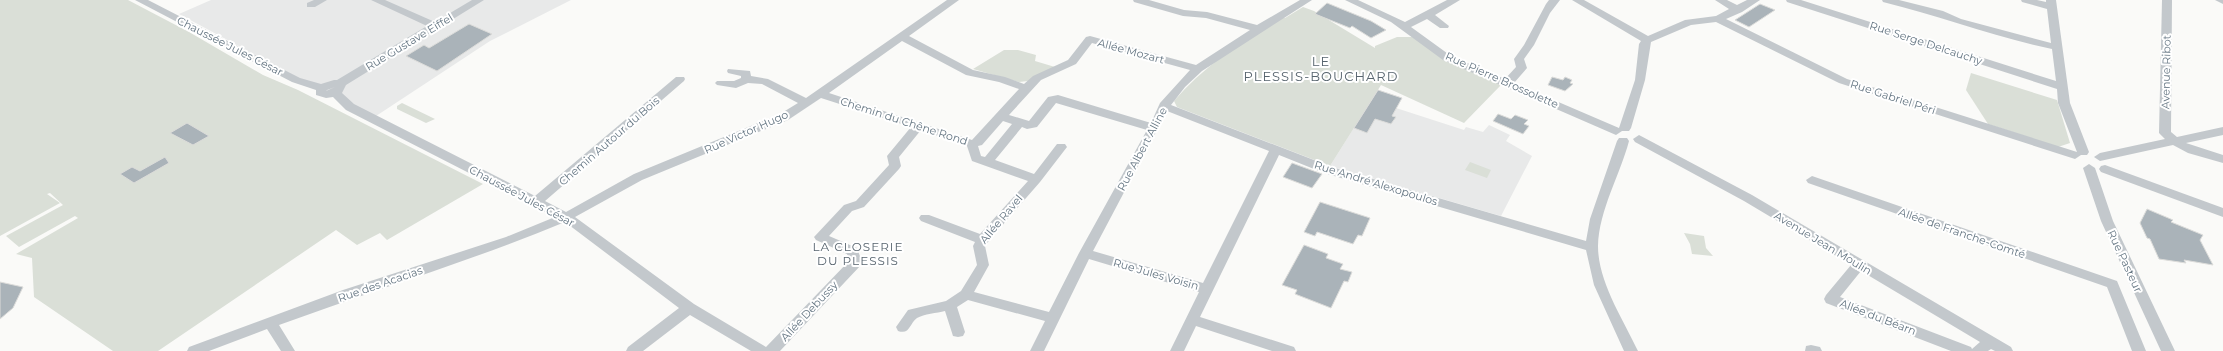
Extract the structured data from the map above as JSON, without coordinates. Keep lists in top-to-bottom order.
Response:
{
  "streets": {
    "street": [
      "Rue Gustave Eiffel",
      "Rue Serge Delcauchy",
      "Chaussée Jules César",
      "Allée Mozart",
      "Avenue Ribot",
      "Rue Pierre Brossolette",
      "Rue Gabriel Péri",
      "Chemin du Chêne Rond",
      "Rue Victor Hugo",
      "Chemin Autour du Bois",
      "Rue Albert Alline",
      "Rue André Alexopoulos",
      "Allée Ravel",
      "Allée de Franche-Comté",
      "Avenue Jean Moulin",
      "Rue Pasteur",
      "Rue Jules Voisin",
      "Rue des Acacias",
      "Allée Debussy",
      "Allée du Béarn"
    ]
  },
  "crossings": [
    ["Rue Gustave Eiffel", "Chaussée Jules César"],
    ["Chaussée Jules César", "Rue Victor Hugo"],
    ["Chaussée Jules César", "Chemin Autour du Bois"],
    ["Chaussée Jules César", "Rue des Acacias"],
    ["Allée Mozart", "Chemin du Chêne Rond"],
    ["Allée Mozart", "Rue Albert Alline"],
    ["Rue Pierre Brossolette", "Avenue Jean Moulin"],
    ["Chemin du Chêne Rond", "Rue Victor Hugo"],
    ["Chemin du Chêne Rond", "Allée Debussy"],
    ["Rue Victor Hugo", "Rue des Acacias"],
    ["Rue Albert Alline", "Rue André Alexopoulos"],
    ["Rue Albert Alline", "Rue Jules Voisin"],
    ["Avenue Jean Moulin", "Allée du Béarn"]
  ],
  "districts": ["LE PLESSIS-BOUCHARD", "LA CLOSERIE DU PLESSIS"]
}
